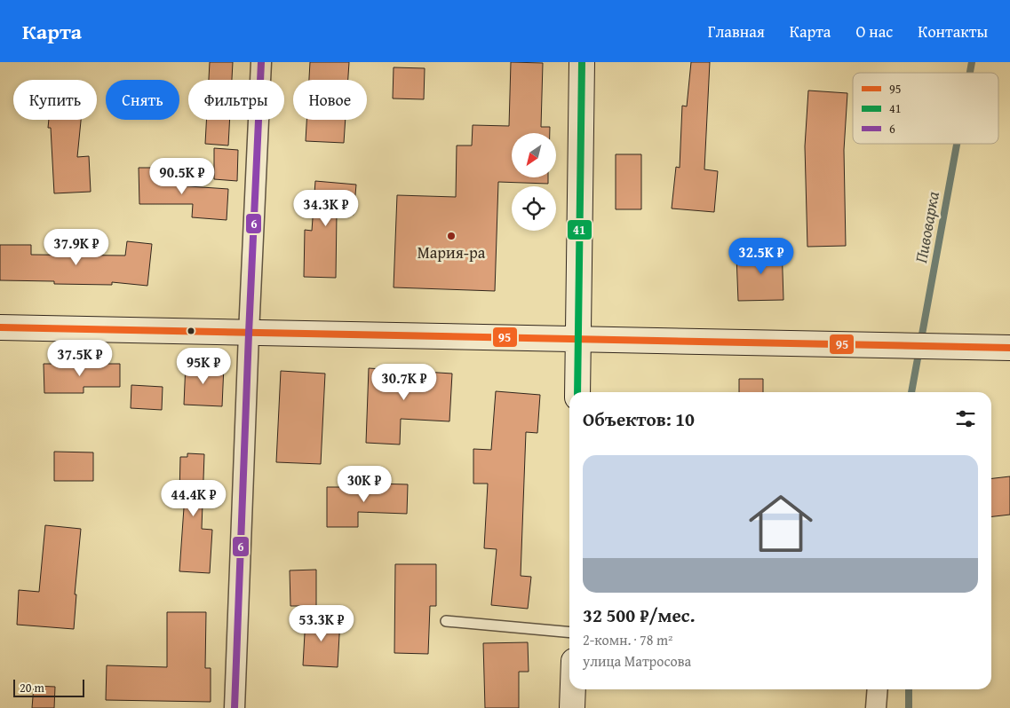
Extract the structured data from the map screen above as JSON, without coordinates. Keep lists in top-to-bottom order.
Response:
{
  "water": ["Пивоварка"],
  "places": ["Мария-ра"],
  "lines": ["transit line 41", "transit line 6", "transit line 95"],
  "legend": ["95", "41", "6"],
  "scale_bar": "20 m",
  "north": "bottom left",
  "page": {
    "header": "Карта",
    "nav": [
      "Главная",
      "Карта",
      "О нас",
      "Контакты"
    ],
    "chip": [
      "Купить",
      "Снять",
      "Фильтры",
      "Новое"
    ],
    "price": [
      "90.5K ₽",
      "34.3K ₽",
      "37.9K ₽",
      "32.5K ₽",
      "37.5K ₽",
      "95K ₽",
      "30.7K ₽",
      "30K ₽",
      "44.4K ₽",
      "53.3K ₽"
    ],
    "heading": "Объектов: 10",
    "list": [
      {
        "name": "32 500 ₽/мес.",
        "note": "2-комн. · 78 m² · улица Матросова"
      }
    ],
    "scale": "20 m"
  }
}
